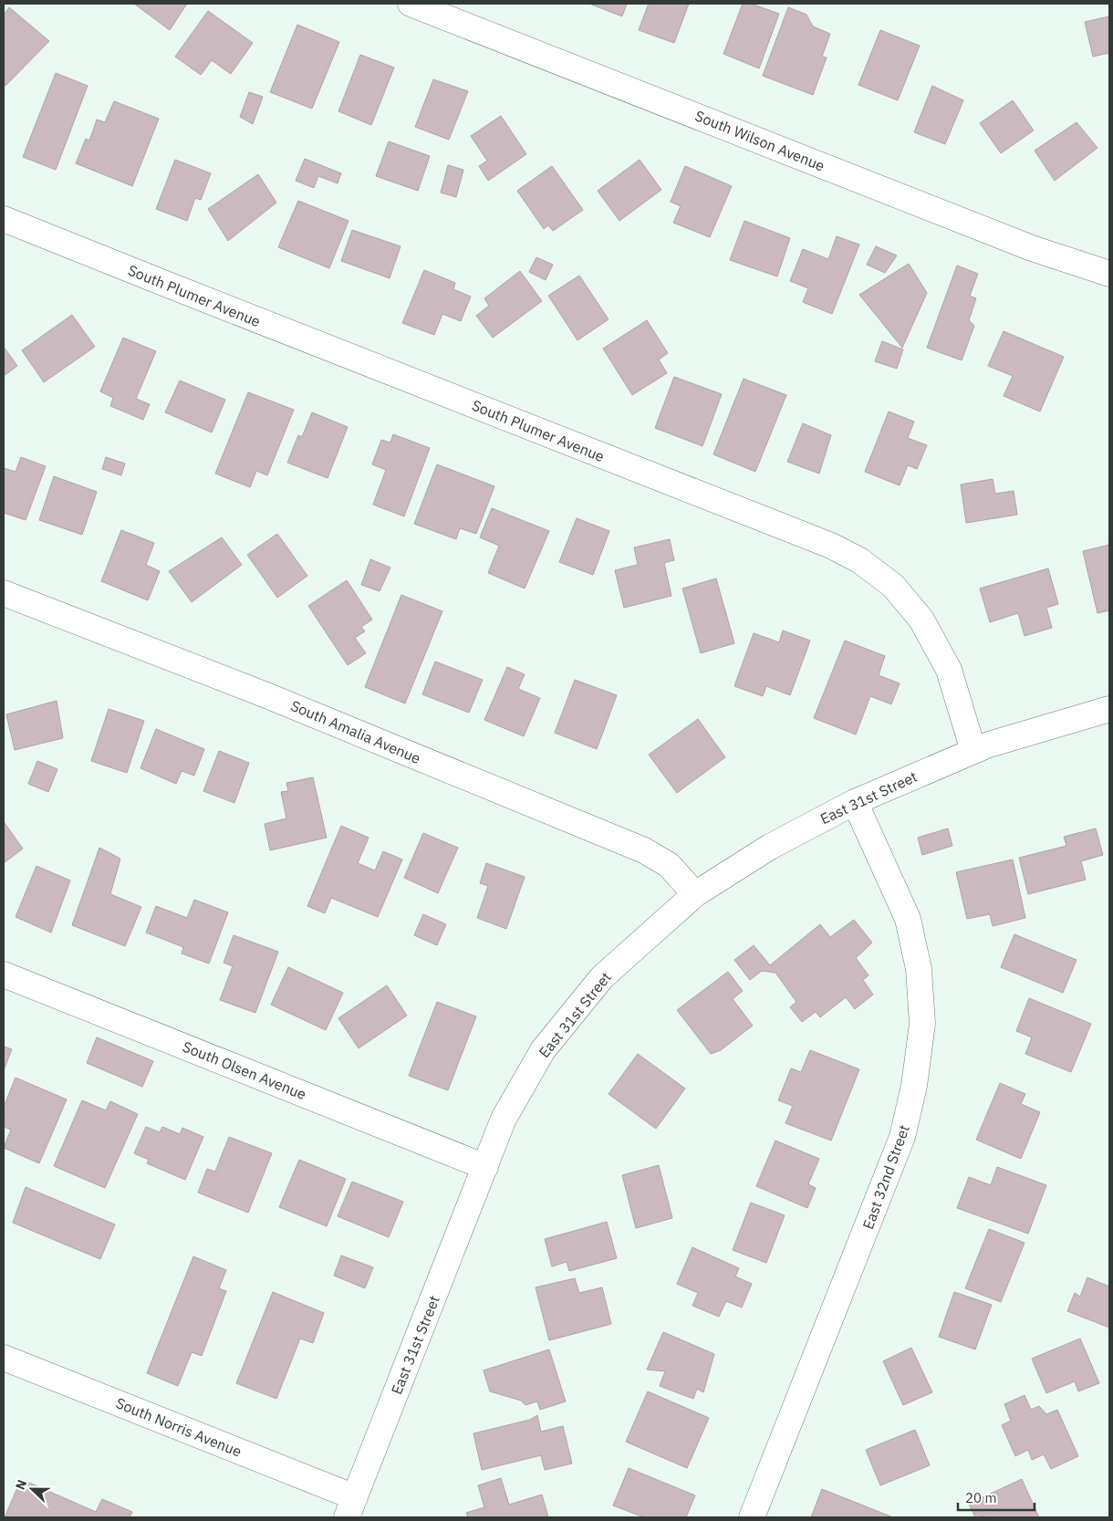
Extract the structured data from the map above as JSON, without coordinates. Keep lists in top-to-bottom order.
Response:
{
  "streets": {
    "street": [
      "South Wilson Avenue",
      "South Plumer Avenue",
      "South Amalia Avenue",
      "East 31st Street",
      "South Olsen Avenue",
      "East 32nd Street",
      "South Norris Avenue"
    ]
  },
  "crossings": [
    ["South Plumer Avenue", "East 31st Street"],
    ["South Amalia Avenue", "East 31st Street"],
    ["East 31st Street", "South Olsen Avenue"],
    ["East 31st Street", "East 32nd Street"],
    ["East 31st Street", "South Norris Avenue"]
  ],
  "scale_bar": "20 m",
  "north": "left"
}
